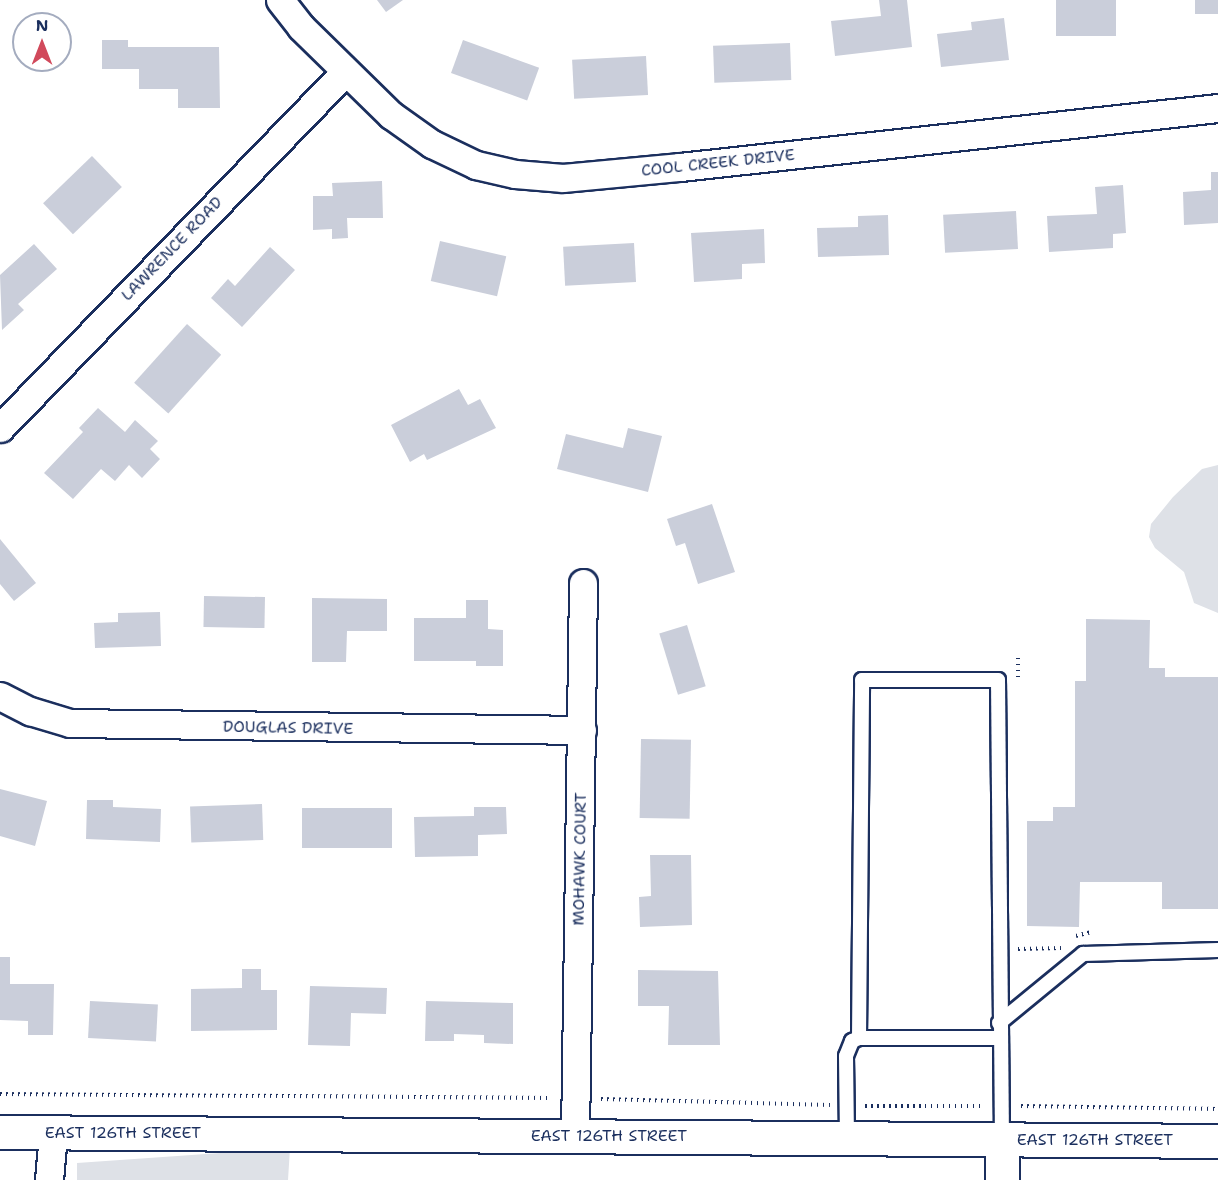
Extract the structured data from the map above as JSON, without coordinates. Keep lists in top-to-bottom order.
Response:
{
  "streets": {
    "street": [
      "COOL CREEK DRIVE",
      "LAWRENCE ROAD",
      "DOUGLAS DRIVE",
      "MOHAWK COURT",
      "EAST 126TH STREET"
    ]
  },
  "crossings": [
    ["COOL CREEK DRIVE", "LAWRENCE ROAD"],
    ["DOUGLAS DRIVE", "MOHAWK COURT"],
    ["MOHAWK COURT", "EAST 126TH STREET"]
  ],
  "north": "top"
}
